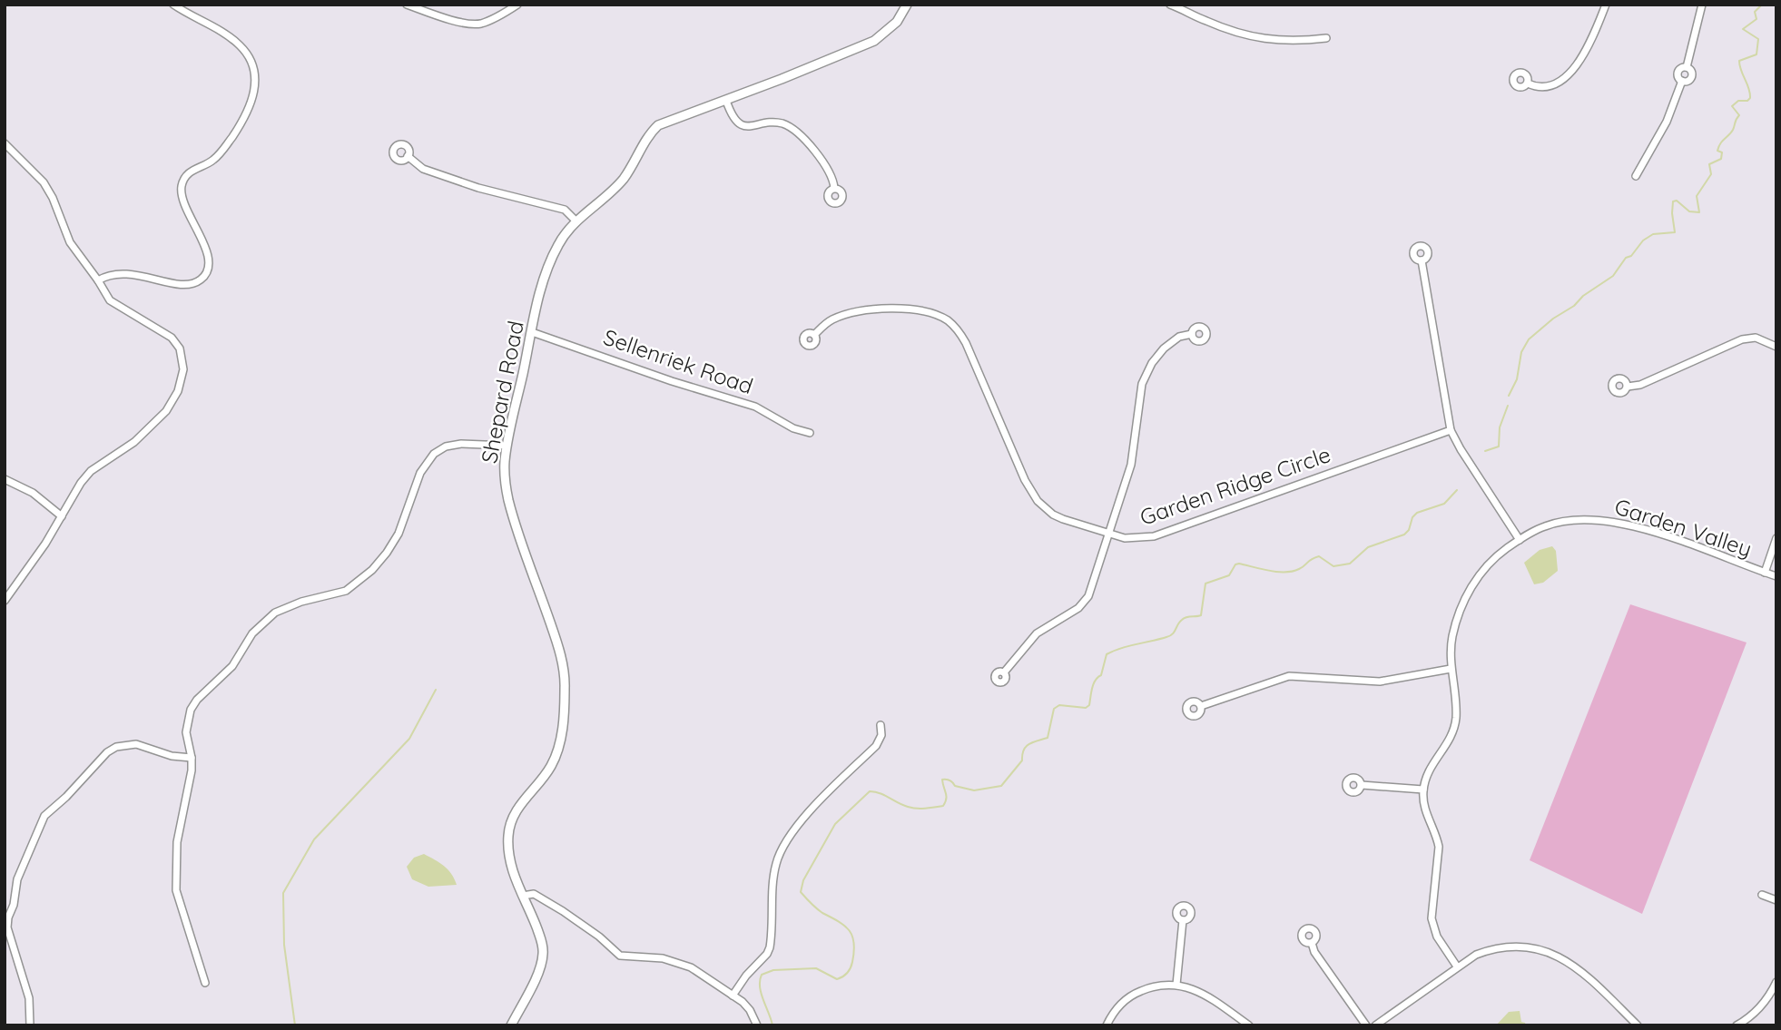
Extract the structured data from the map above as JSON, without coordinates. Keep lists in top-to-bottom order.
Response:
{
  "streets": {
    "street": [
      "Sellenriek Road",
      "Shepard Road",
      "Garden Ridge Circle",
      "Garden Valley"
    ]
  },
  "crossings": [
    ["Sellenriek Road", "Shepard Road"]
  ]
}
